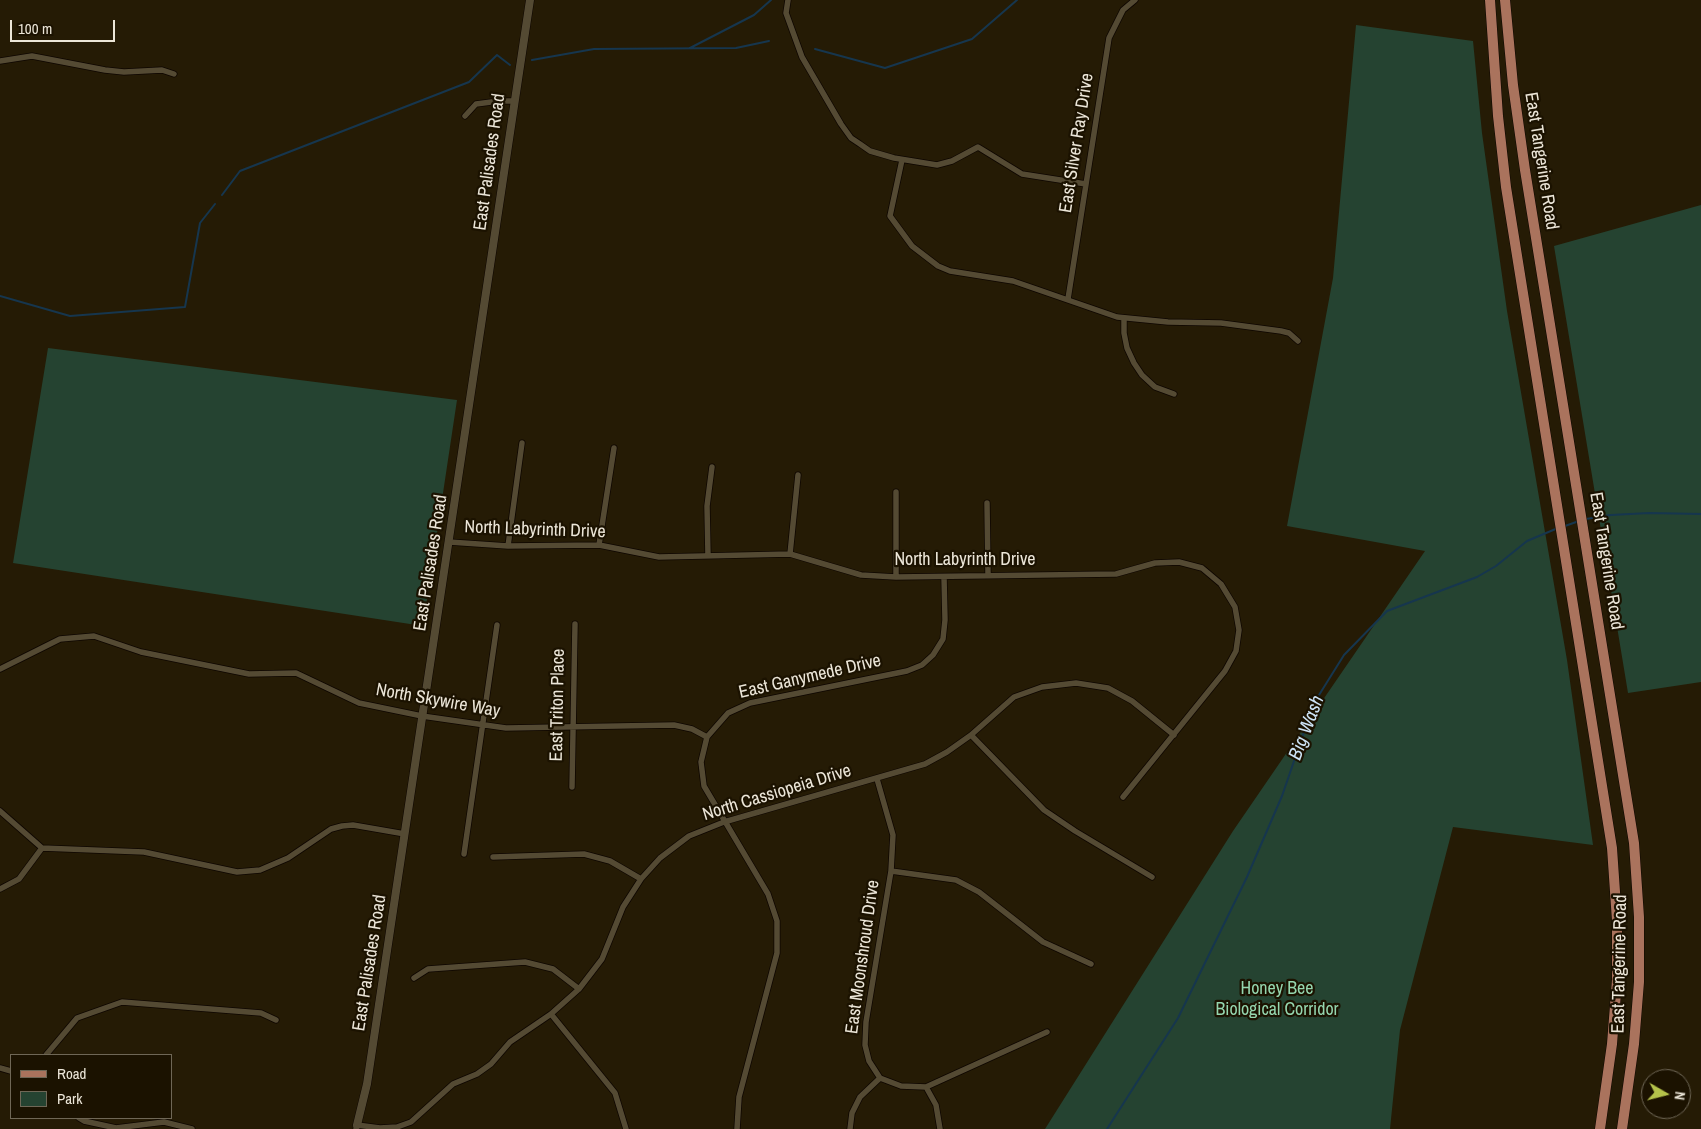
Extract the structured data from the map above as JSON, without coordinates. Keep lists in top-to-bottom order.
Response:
{
  "streets": {
    "main road": ["East Tangerine Road"],
    "street": [
      "East Silver Ray Drive",
      "East Palisades Road",
      "North Labyrinth Drive",
      "East Ganymede Drive",
      "North Skywire Way",
      "East Triton Place",
      "North Cassiopeia Drive",
      "East Moonshroud Drive"
    ]
  },
  "crossings": [
    ["East Palisades Road", "North Labyrinth Drive"],
    ["East Palisades Road", "North Skywire Way"],
    ["East Palisades Road", "North Cassiopeia Drive"],
    ["North Labyrinth Drive", "East Ganymede Drive"],
    ["North Labyrinth Drive", "North Cassiopeia Drive"],
    ["East Ganymede Drive", "North Skywire Way"],
    ["East Ganymede Drive", "North Cassiopeia Drive"],
    ["North Skywire Way", "East Triton Place"],
    ["North Cassiopeia Drive", "East Moonshroud Drive"]
  ],
  "water": ["Big Wash"],
  "parks": ["Honey Bee Biological Corridor"],
  "legend": ["Road", "Park"],
  "scale_bar": "100 m",
  "north": "right"
}
